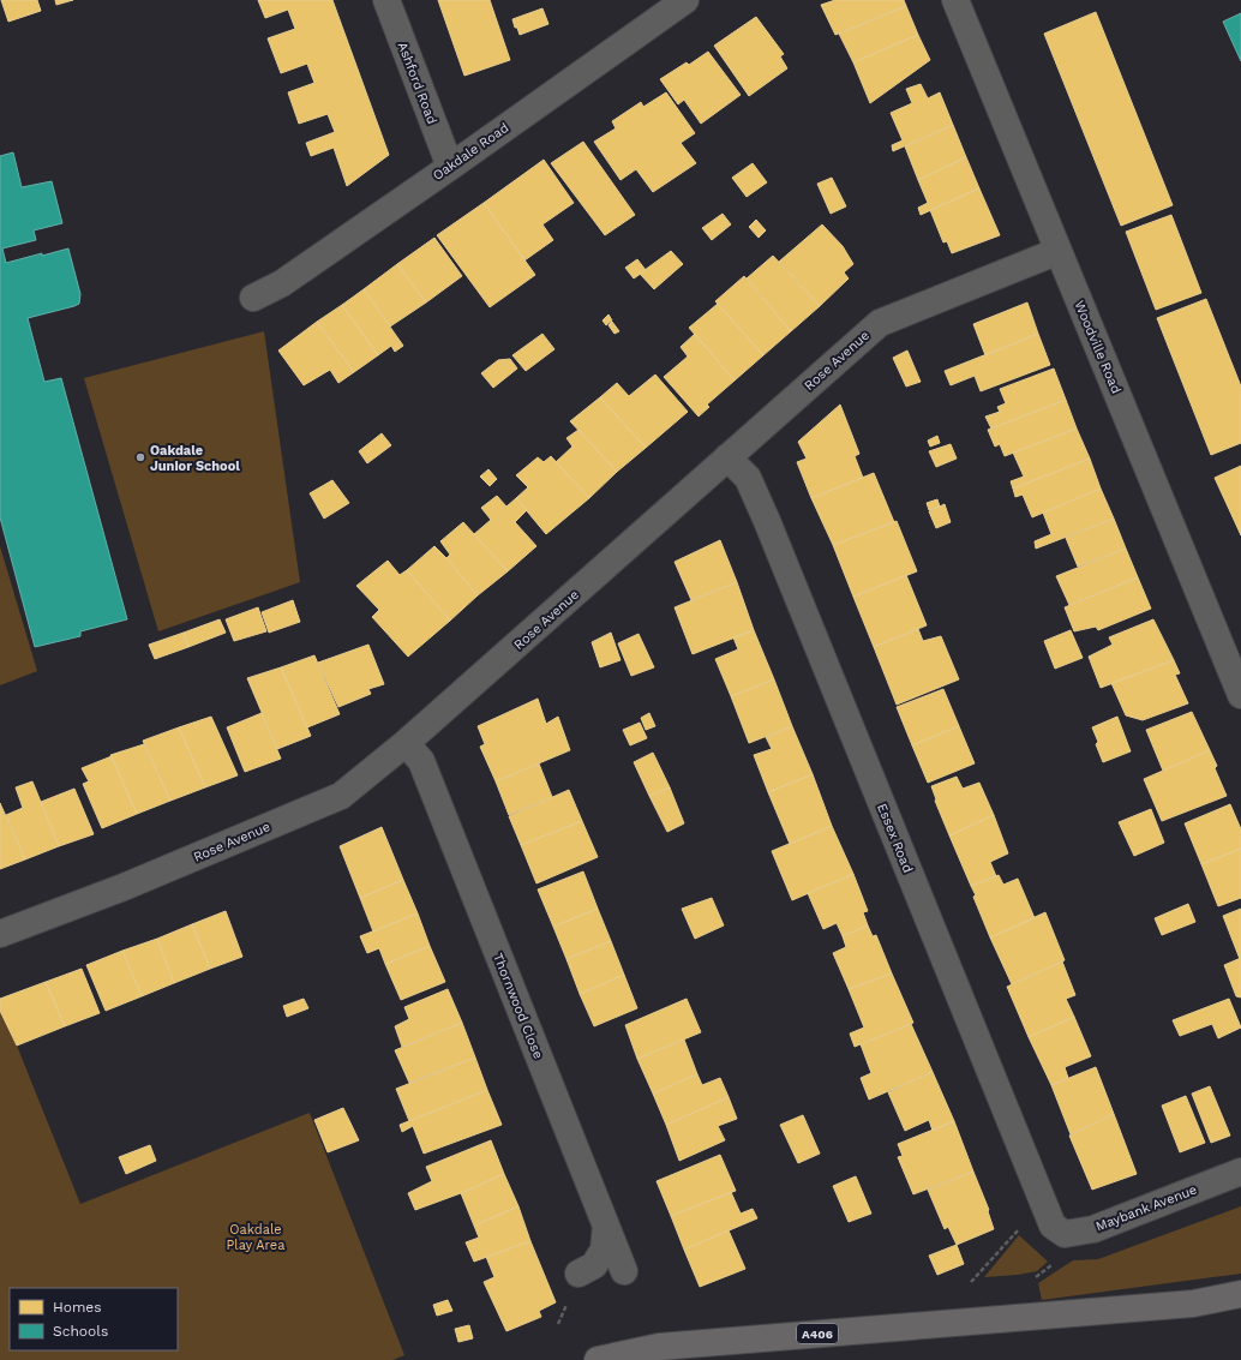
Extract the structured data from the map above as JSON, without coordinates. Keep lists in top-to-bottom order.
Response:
{
  "streets": {
    "highway": ["A406"],
    "street": [
      "Ashford Road",
      "Oakdale Road",
      "Woodville Road",
      "Rose Avenue",
      "Essex Road",
      "Thornwood Close",
      "Maybank Avenue"
    ]
  },
  "crossings": [
    ["Ashford Road", "Oakdale Road"],
    ["Woodville Road", "Rose Avenue"],
    ["Rose Avenue", "Essex Road"],
    ["Rose Avenue", "Thornwood Close"],
    ["Essex Road", "Maybank Avenue"]
  ],
  "parks": ["Oakdale Play Area"],
  "places": ["Oakdale Junior School"],
  "legend": ["Homes", "Schools"]
}
